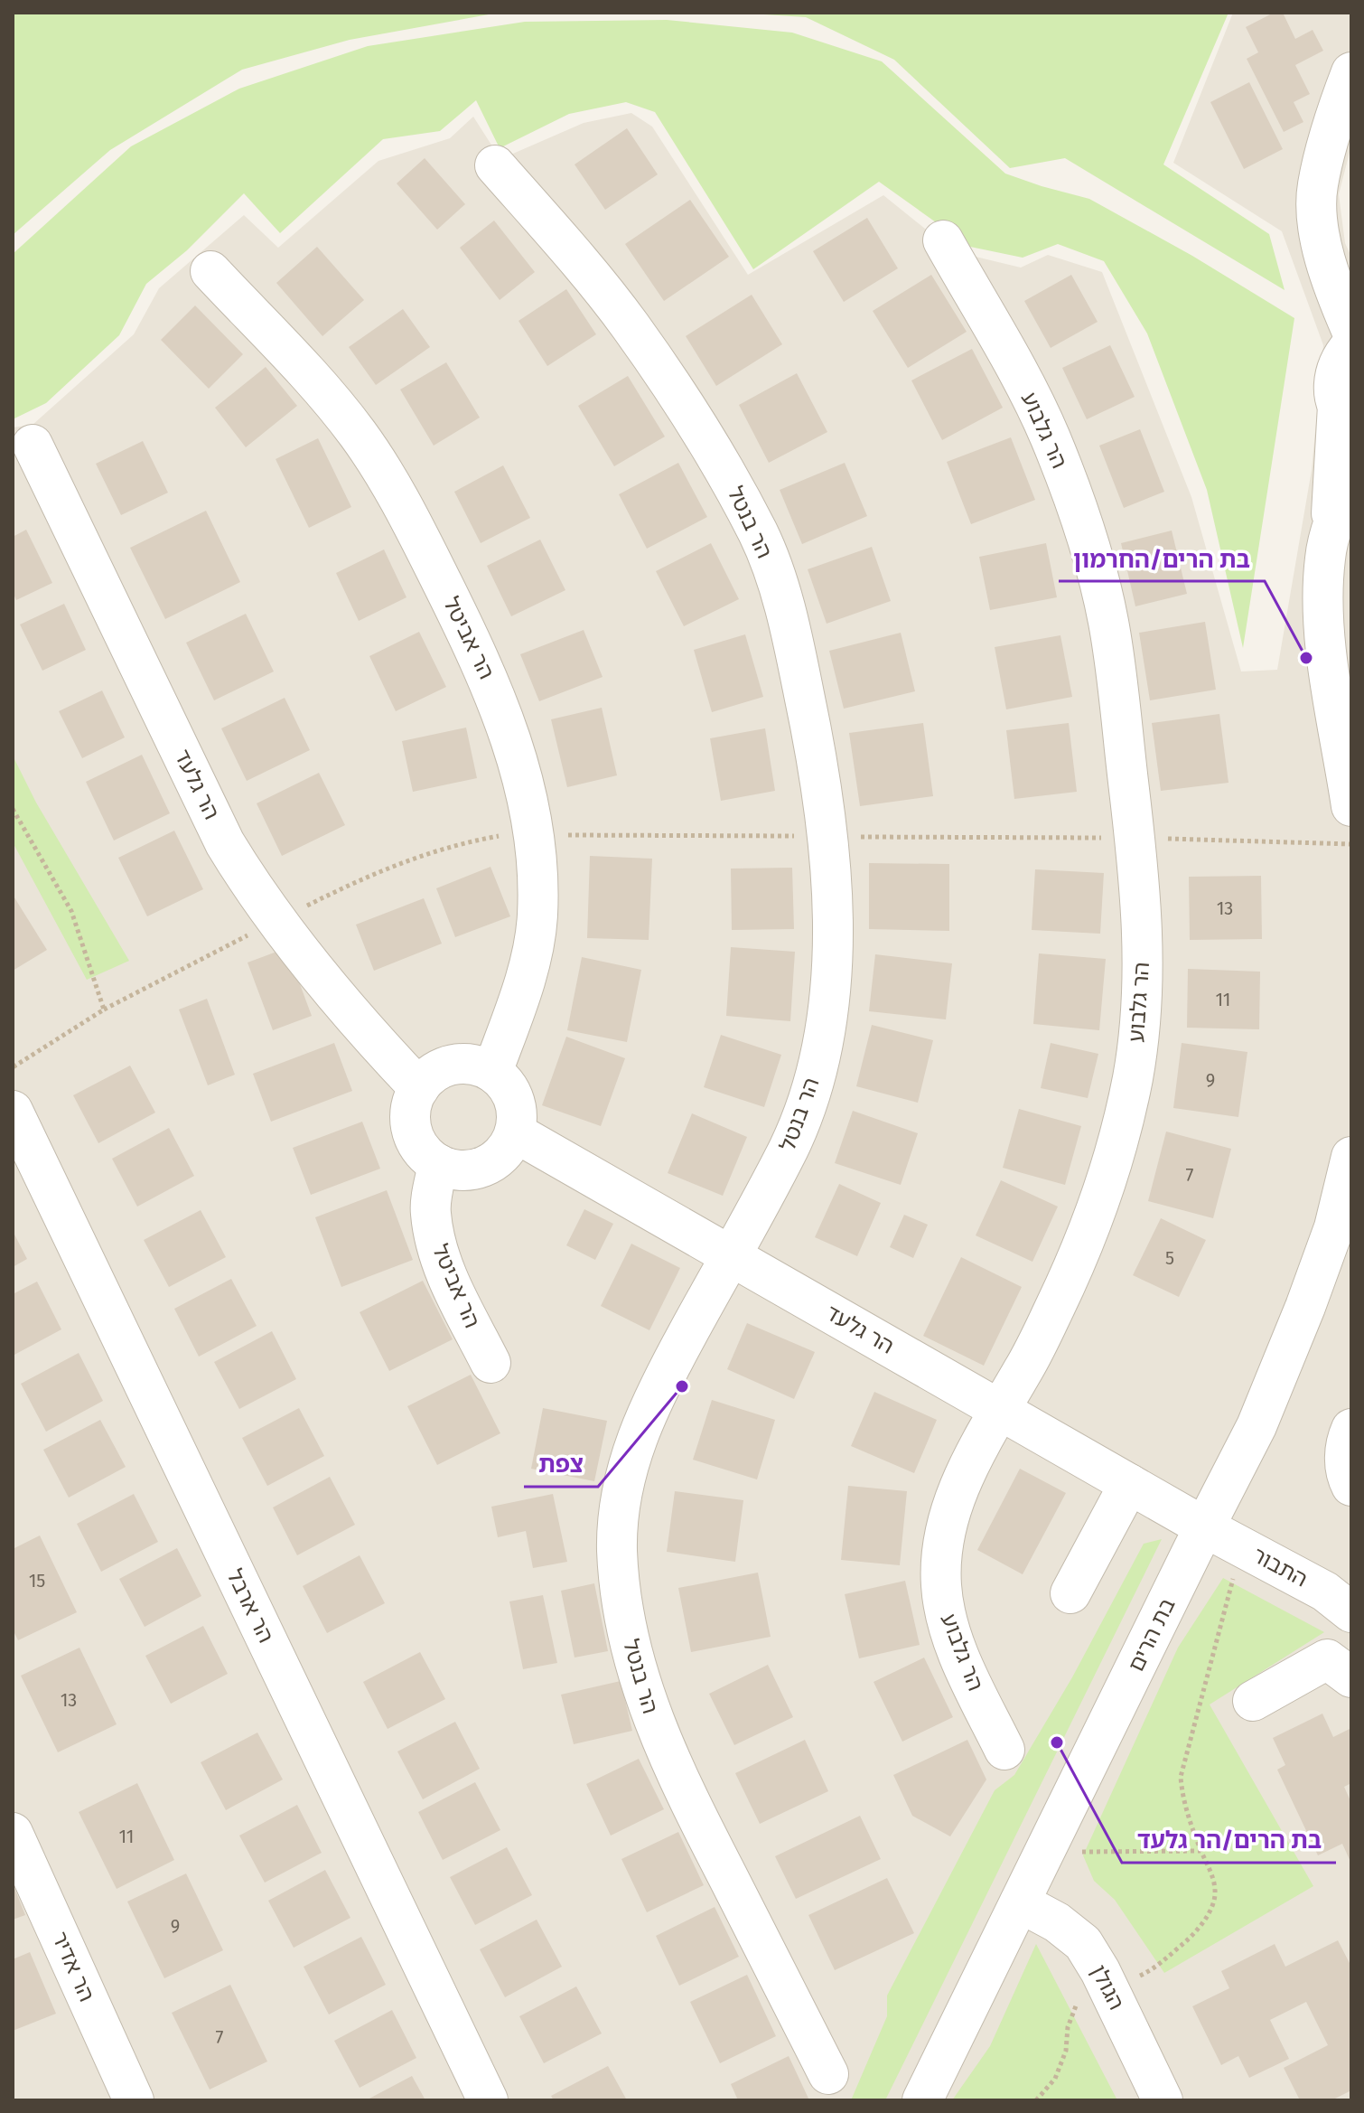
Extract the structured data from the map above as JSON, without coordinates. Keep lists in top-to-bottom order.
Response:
{
  "streets": {
    "street": [
      "הר גלבוע",
      "הר בנטל",
      "הר אביטל",
      "הר גלעד",
      "התבור",
      "הר ארבל",
      "בת הרים",
      "הר אדיר",
      "הגולן"
    ]
  },
  "crossings": [
    ["הר גלבוע", "הר גלעד"],
    ["הר בנטל", "הר גלעד"],
    ["הר אביטל", "הר גלעד"],
    ["הר גלעד", "התבור"],
    ["הר גלעד", "בת הרים"],
    ["התבור", "בת הרים"],
    ["בת הרים", "הגולן"]
  ],
  "places": ["בת הרים/החרמון", "צפת", "בת הרים/הר גלעד"],
  "house_numbers": [
    "13",
    "11",
    "9",
    "7",
    "5",
    "15",
    "13",
    "11",
    "9",
    "7"
  ]
}
